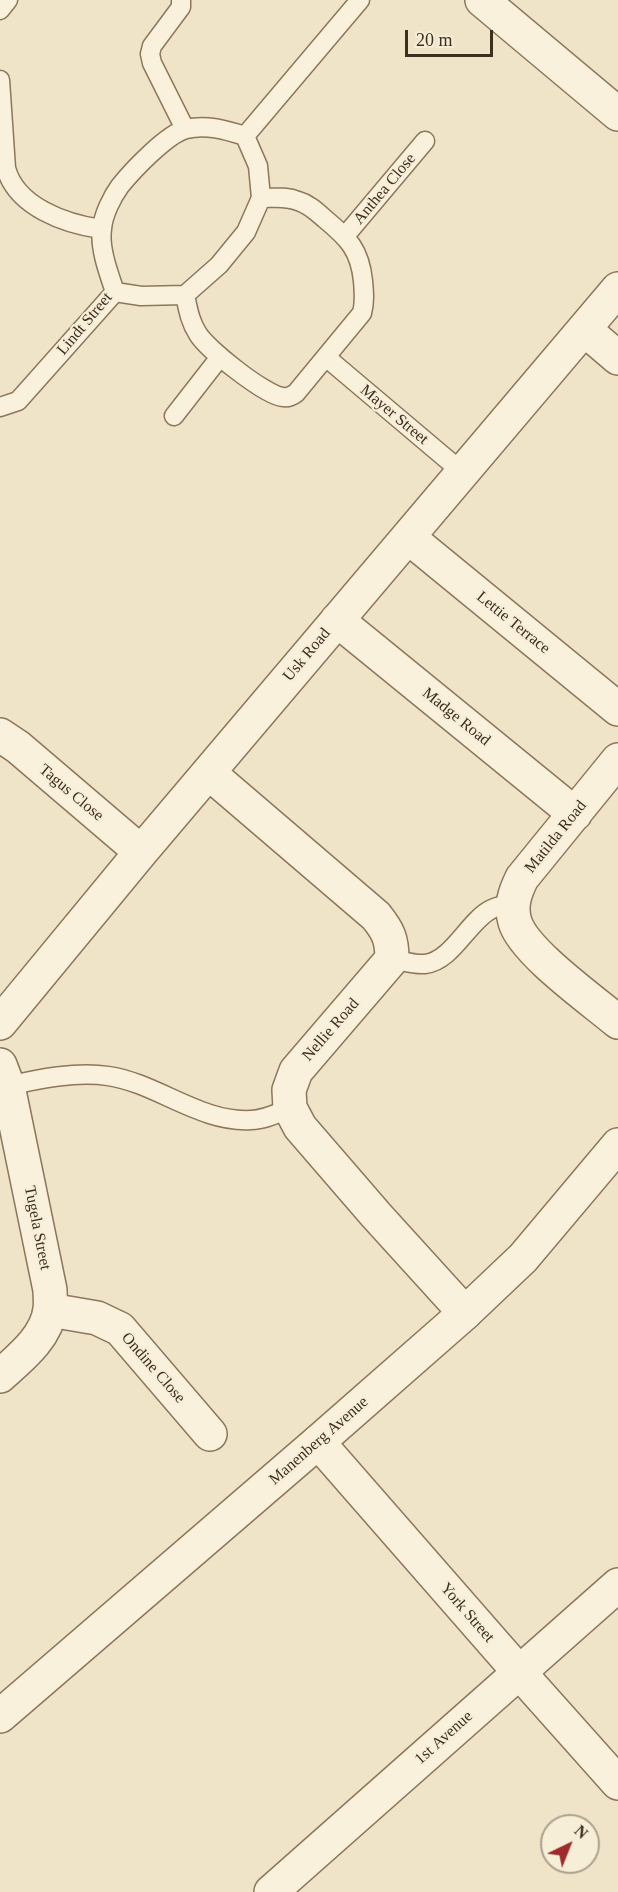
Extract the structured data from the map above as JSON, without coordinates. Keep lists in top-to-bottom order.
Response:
{
  "streets": {
    "street": [
      "Lettie Terrace",
      "Usk Road",
      "Madge Road",
      "Tagus Close",
      "Matilda Road",
      "Nellie Road",
      "Tugela Street",
      "Ondine Close",
      "Manenberg Avenue",
      "York Street",
      "1st Avenue"
    ],
    "lane": ["Anthea Close", "Lindt Street", "Mayer Street"]
  },
  "crossings": [
    ["Anthea Close", "Mayer Street"],
    ["Mayer Street", "Usk Road"],
    ["Lettie Terrace", "Usk Road"],
    ["Usk Road", "Madge Road"],
    ["Usk Road", "Tagus Close"],
    ["Madge Road", "Matilda Road"],
    ["Tugela Street", "Ondine Close"],
    ["Manenberg Avenue", "York Street"],
    ["York Street", "1st Avenue"]
  ],
  "scale_bar": "20 m",
  "north": "top right"
}
